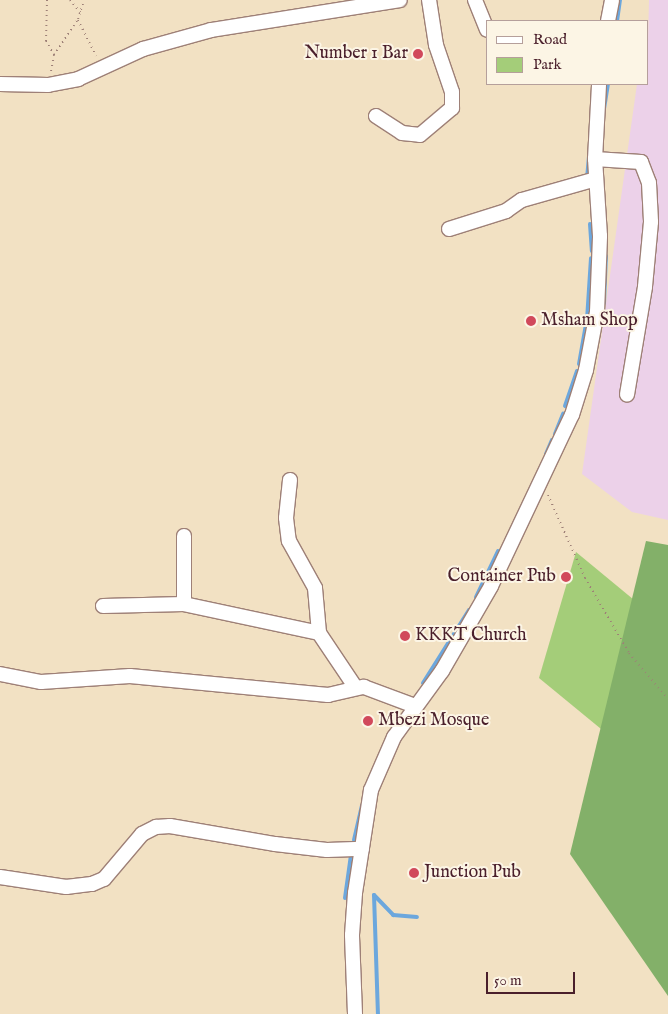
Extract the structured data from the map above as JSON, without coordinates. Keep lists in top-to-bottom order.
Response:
{
  "places": [
    "Number 1 Bar",
    "Msham Shop",
    "Container Pub",
    "KKKT Church",
    "Mbezi Mosque",
    "Junction Pub"
  ],
  "legend": ["Road", "Park"],
  "scale_bar": "50 m"
}
